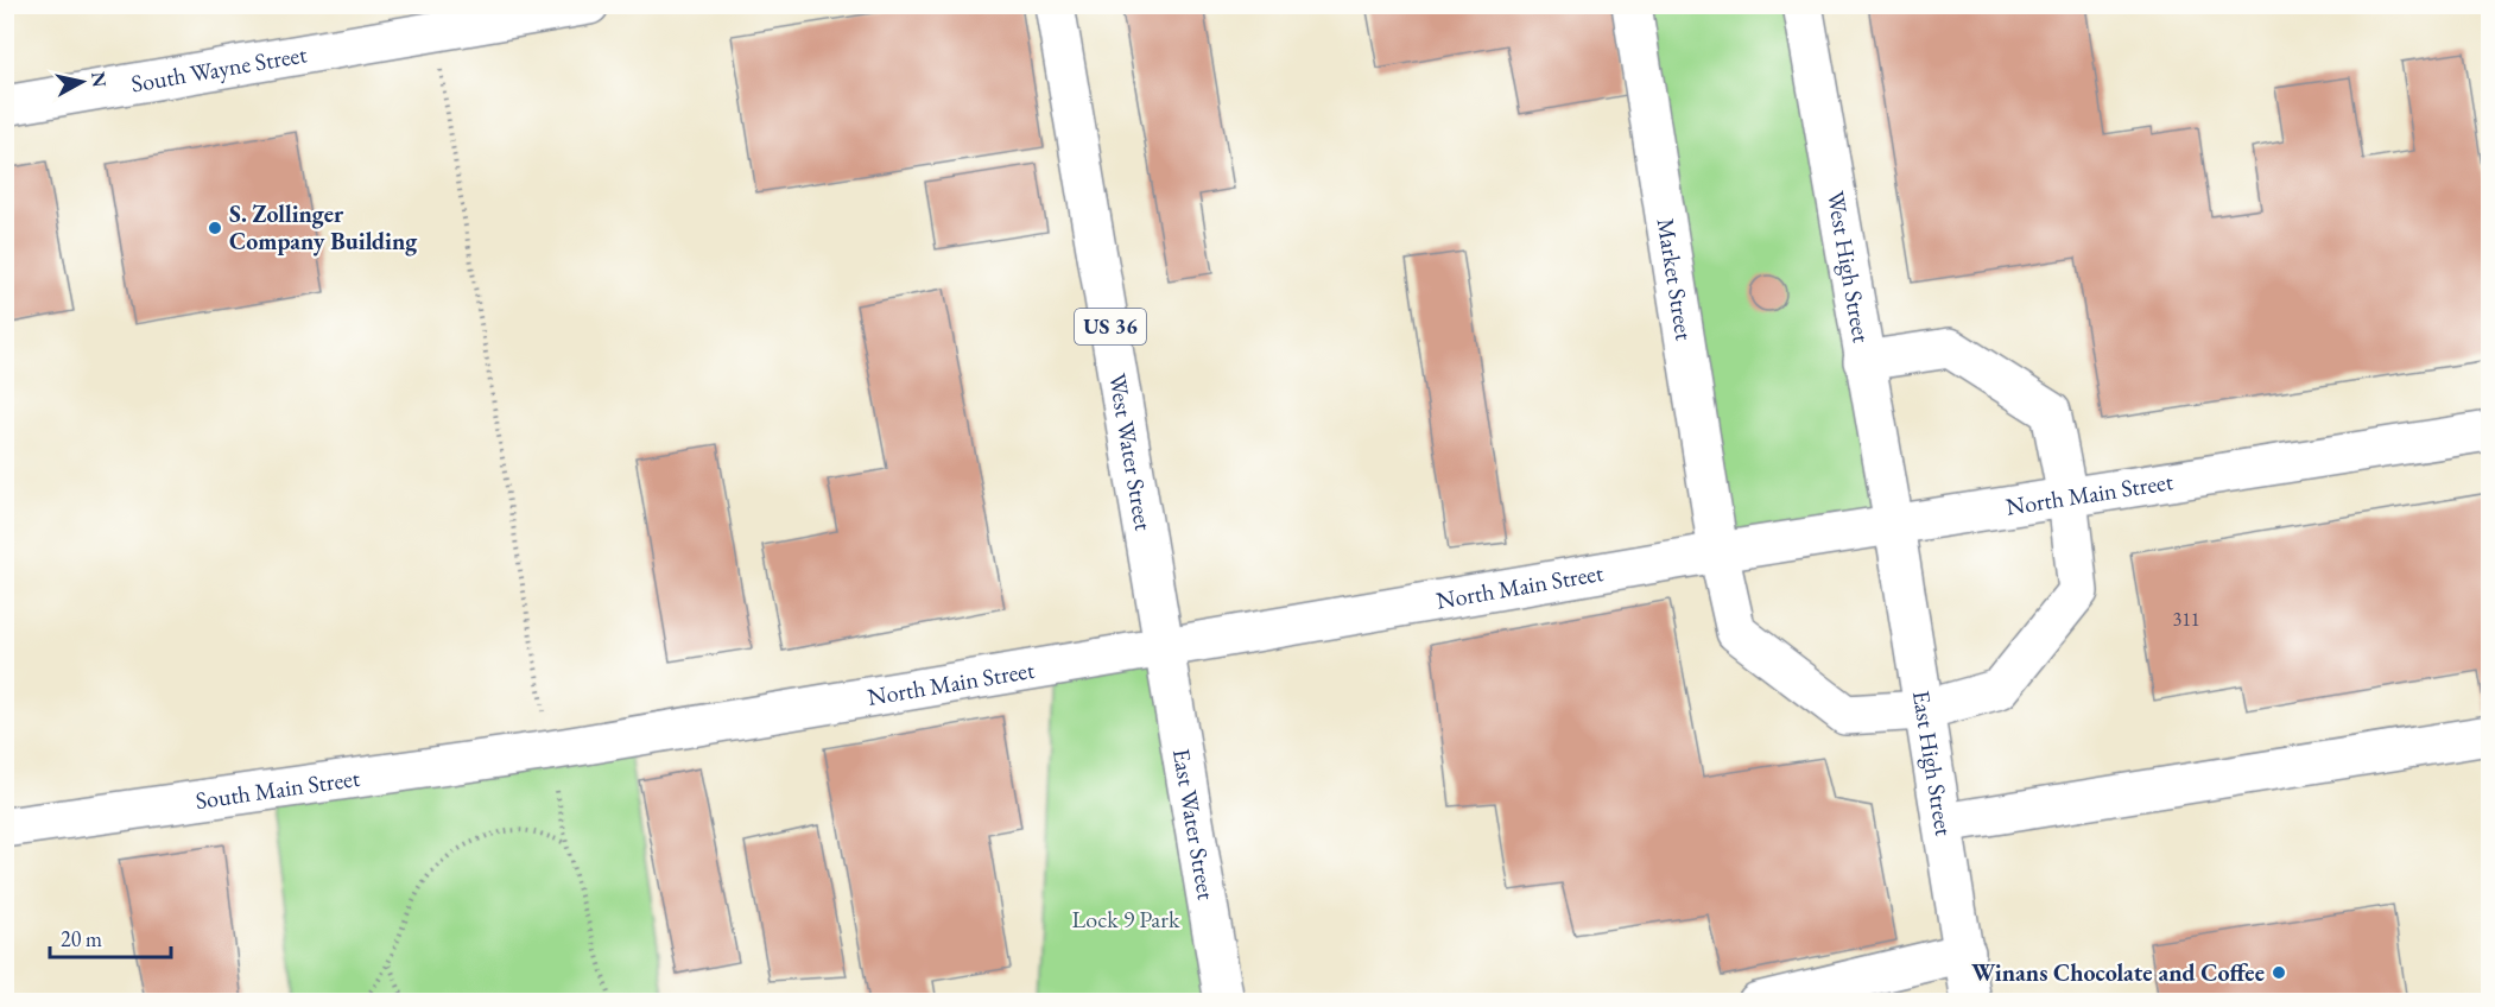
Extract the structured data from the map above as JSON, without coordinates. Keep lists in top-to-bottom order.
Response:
{
  "streets": {
    "street": [
      "South Wayne Street",
      "West High Street",
      "Market Street",
      "US 36",
      "West Water Street",
      "North Main Street",
      "East High Street",
      "South Main Street",
      "East Water Street"
    ]
  },
  "crossings": [
    ["West High Street", "Market Street"],
    ["West High Street", "North Main Street"],
    ["West High Street", "East High Street"],
    ["Market Street", "North Main Street"],
    ["Market Street", "East High Street"],
    ["West Water Street", "North Main Street"],
    ["West Water Street", "East Water Street"],
    ["North Main Street", "East High Street"],
    ["North Main Street", "South Main Street"],
    ["North Main Street", "East Water Street"]
  ],
  "parks": ["Lock 9 Park"],
  "places": ["S. Zollinger Company Building", "Winans Chocolate and Coffee"],
  "house_numbers": ["311"],
  "scale_bar": "20 m",
  "north": "right"
}
